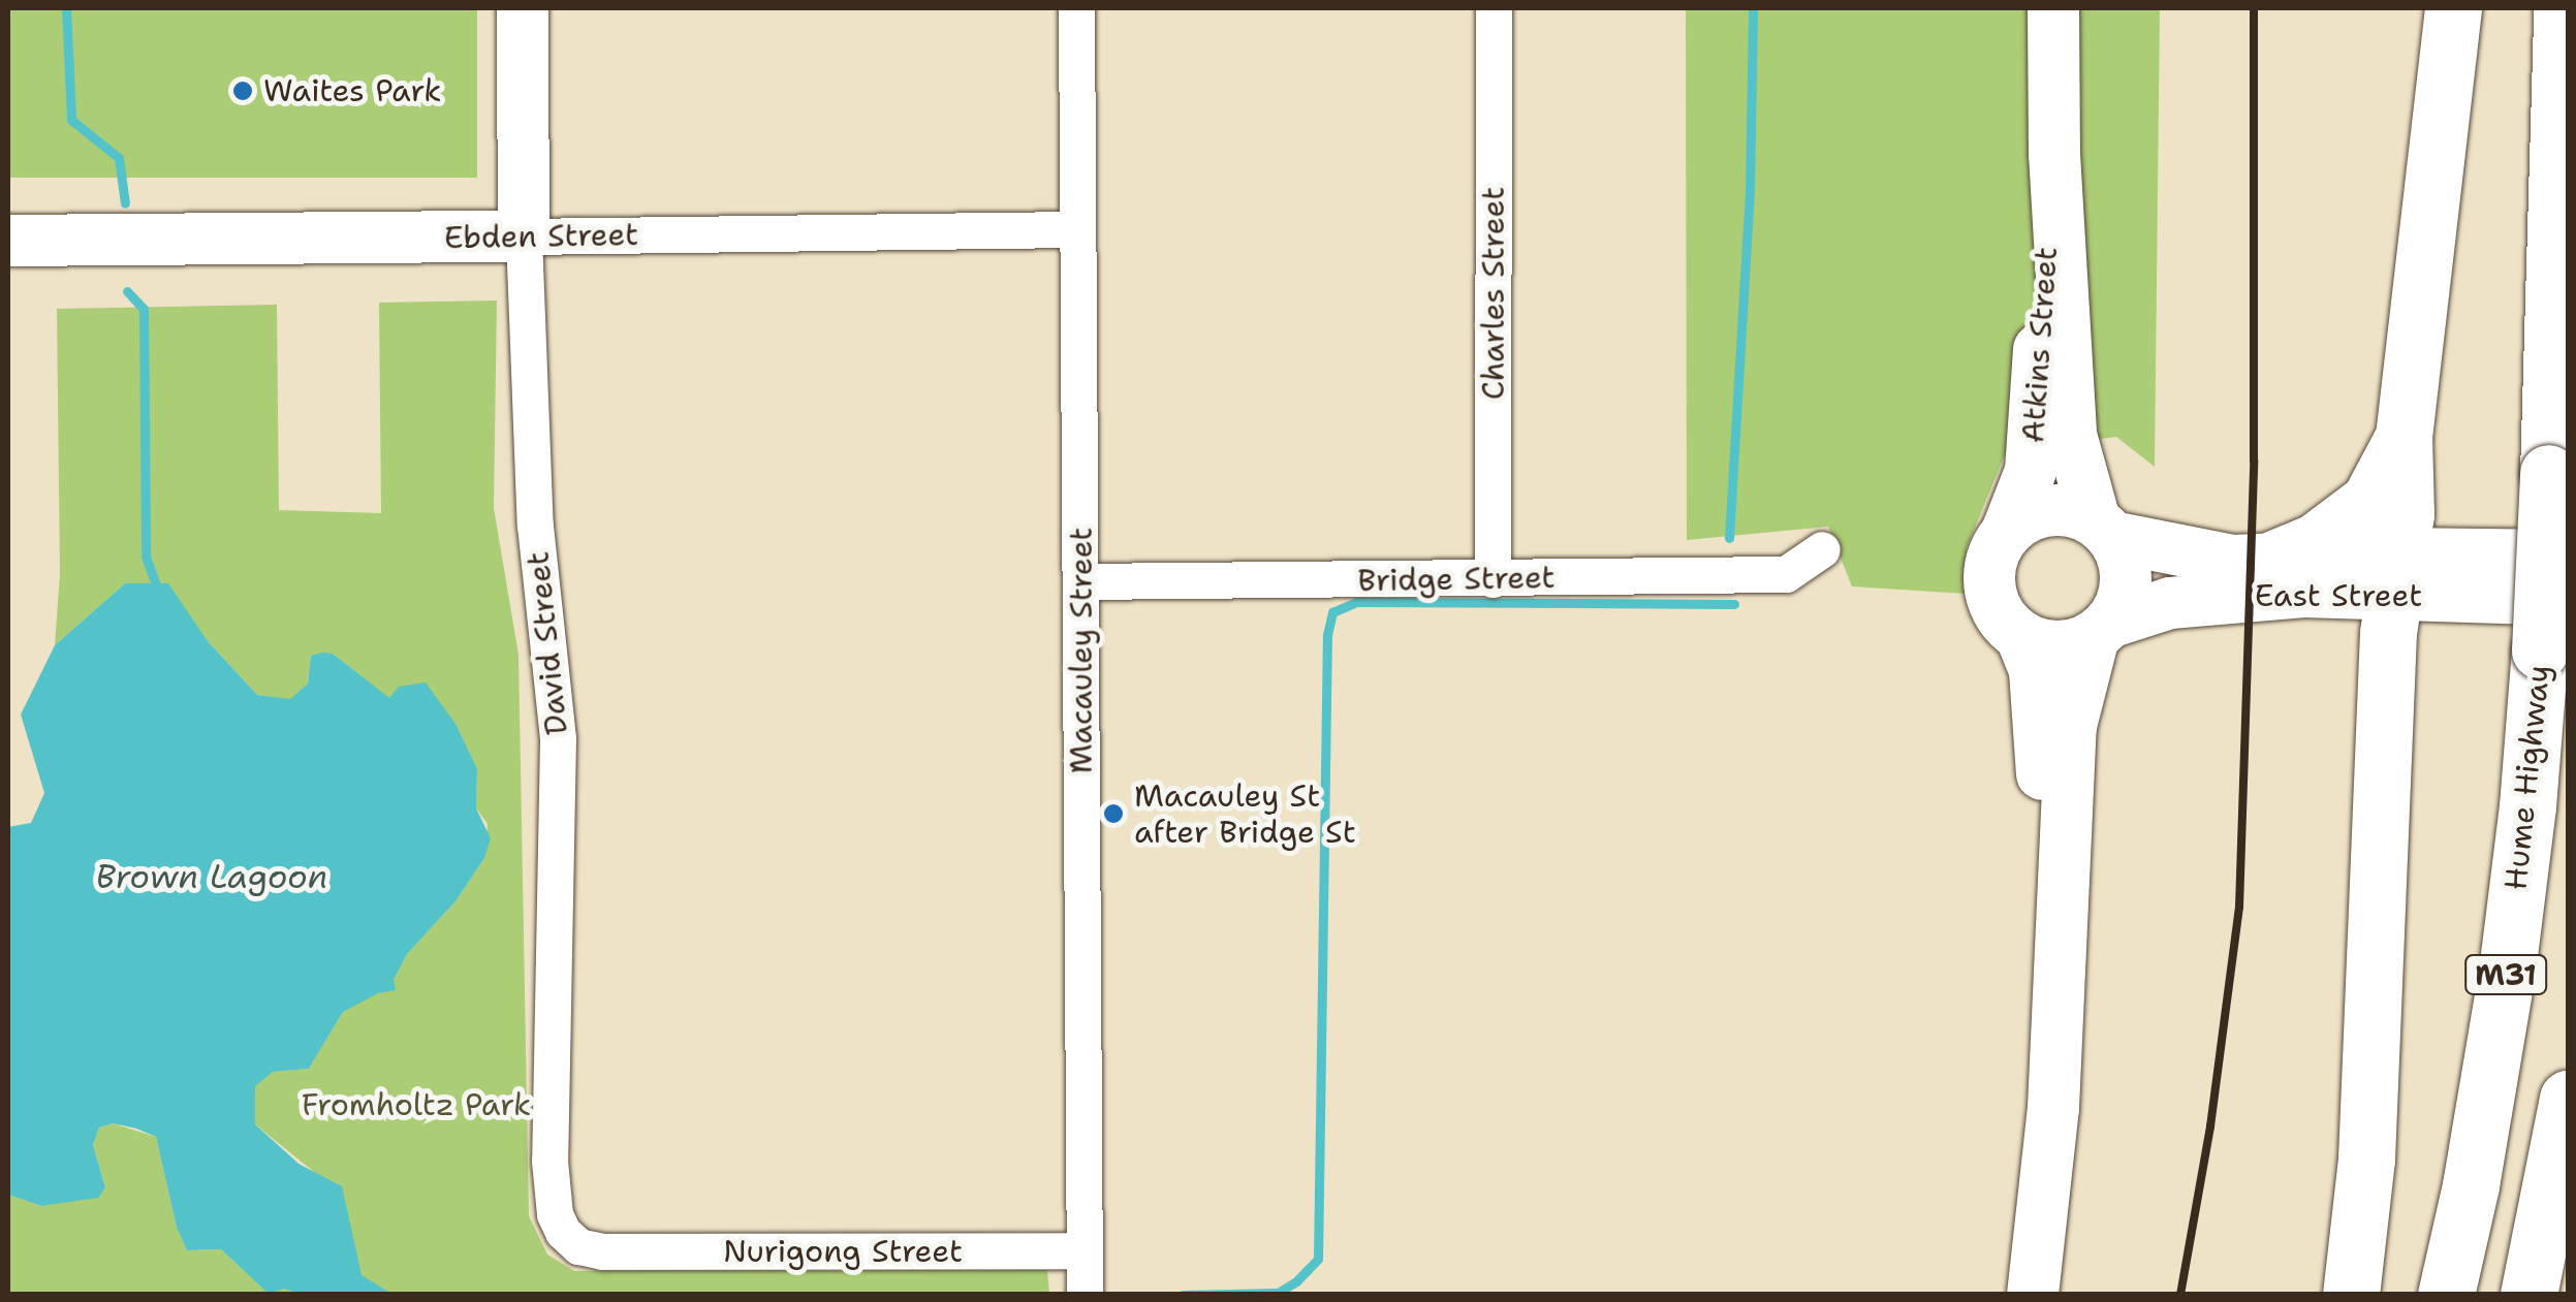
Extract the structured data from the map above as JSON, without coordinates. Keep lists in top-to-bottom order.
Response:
{
  "streets": {
    "highway": ["Hume Highway", "M31"],
    "main road": [
      "Ebden Street",
      "Atkins Street",
      "East Street",
      "David Street"
    ],
    "street": [
      "Charles Street",
      "Bridge Street",
      "Macauley Street",
      "Nurigong Street"
    ]
  },
  "crossings": [
    ["Ebden Street", "David Street"],
    ["Ebden Street", "Macauley Street"],
    ["Charles Street", "Bridge Street"],
    ["Atkins Street", "East Street"],
    ["Bridge Street", "Macauley Street"],
    ["David Street", "Nurigong Street"],
    ["Macauley Street", "Nurigong Street"]
  ],
  "water": ["Brown Lagoon"],
  "parks": ["Fromholtz Park"],
  "places": ["Waites Park", "Macauley St after Bridge St"]
}
